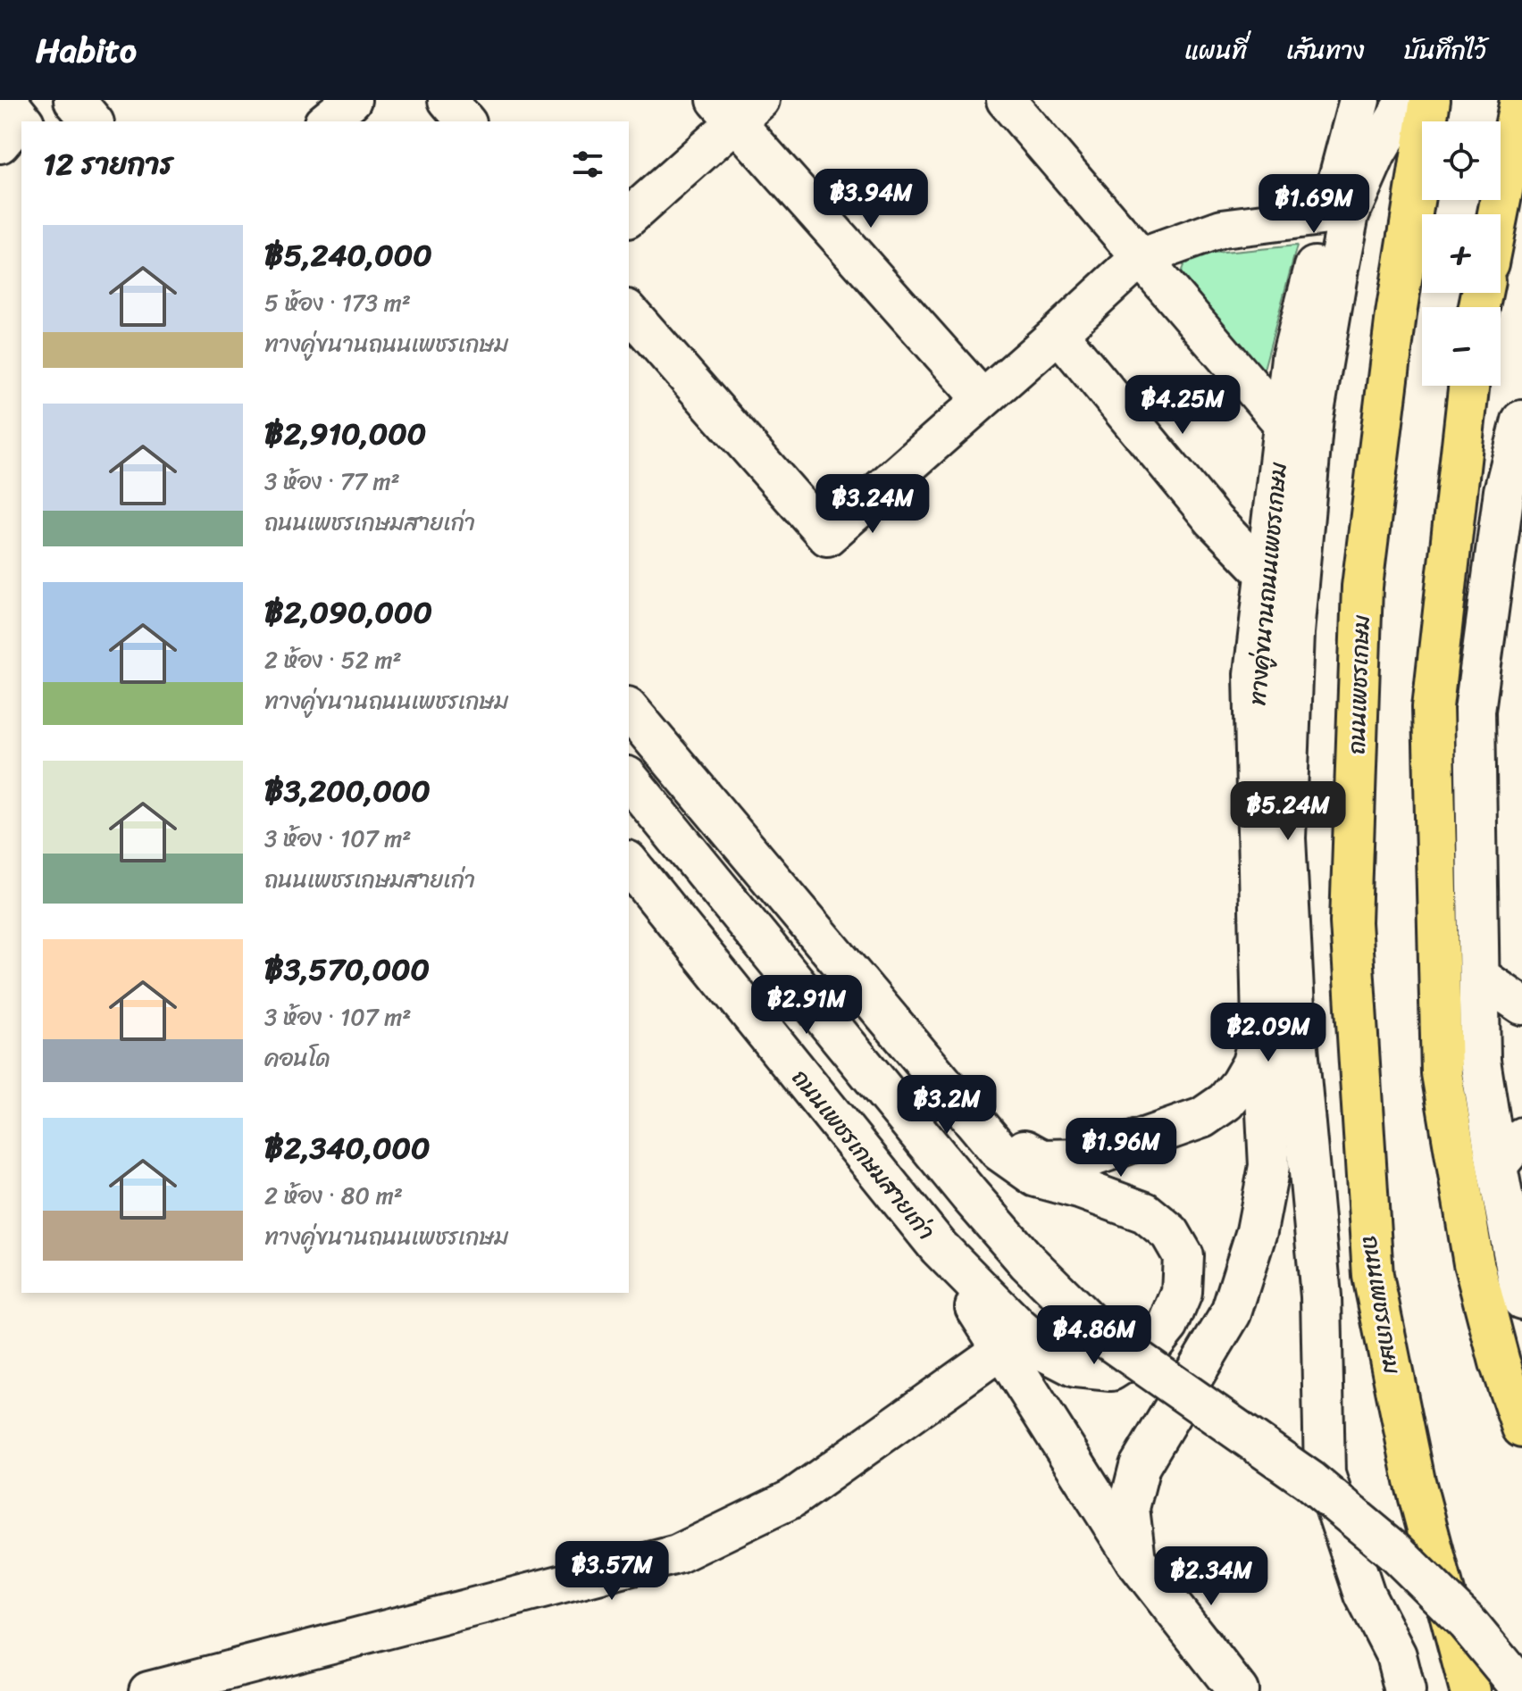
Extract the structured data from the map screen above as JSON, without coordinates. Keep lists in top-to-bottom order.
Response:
{
  "streets": {
    "highway": ["ถนนเพชรเกษม"],
    "main road": ["ทางคู่ขนานถนนเพชรเกษม", "ถนนเพชรเกษมสายเก่า"]
  },
  "page": {
    "header": "Habito",
    "nav": ["แผนที่", "เส้นทาง", "บันทึกไว้"],
    "map_buttons": ["+", "−"],
    "heading": "12 รายการ",
    "price": [
      "฿3.94M",
      "฿1.69M",
      "฿4.25M",
      "฿3.24M",
      "฿5.24M",
      "฿2.91M",
      "฿2.09M",
      "฿3.2M",
      "฿1.96M",
      "฿4.86M",
      "฿3.57M",
      "฿2.34M"
    ],
    "list": [
      {
        "name": "฿5,240,000",
        "note": "5 ห้อง · 173 m² · ทางคู่ขนานถนนเพชรเกษม"
      },
      {
        "name": "฿2,910,000",
        "note": "3 ห้อง · 77 m² · ถนนเพชรเกษมสายเก่า"
      },
      {
        "name": "฿2,090,000",
        "note": "2 ห้อง · 52 m² · ทางคู่ขนานถนนเพชรเกษม"
      },
      {
        "name": "฿3,200,000",
        "note": "3 ห้อง · 107 m² · ถนนเพชรเกษมสายเก่า"
      },
      {
        "name": "฿3,570,000",
        "note": "3 ห้อง · 107 m² · คอนโด"
      },
      {
        "name": "฿2,340,000",
        "note": "2 ห้อง · 80 m² · ทางคู่ขนานถนนเพชรเกษม"
      }
    ]
  }
}
